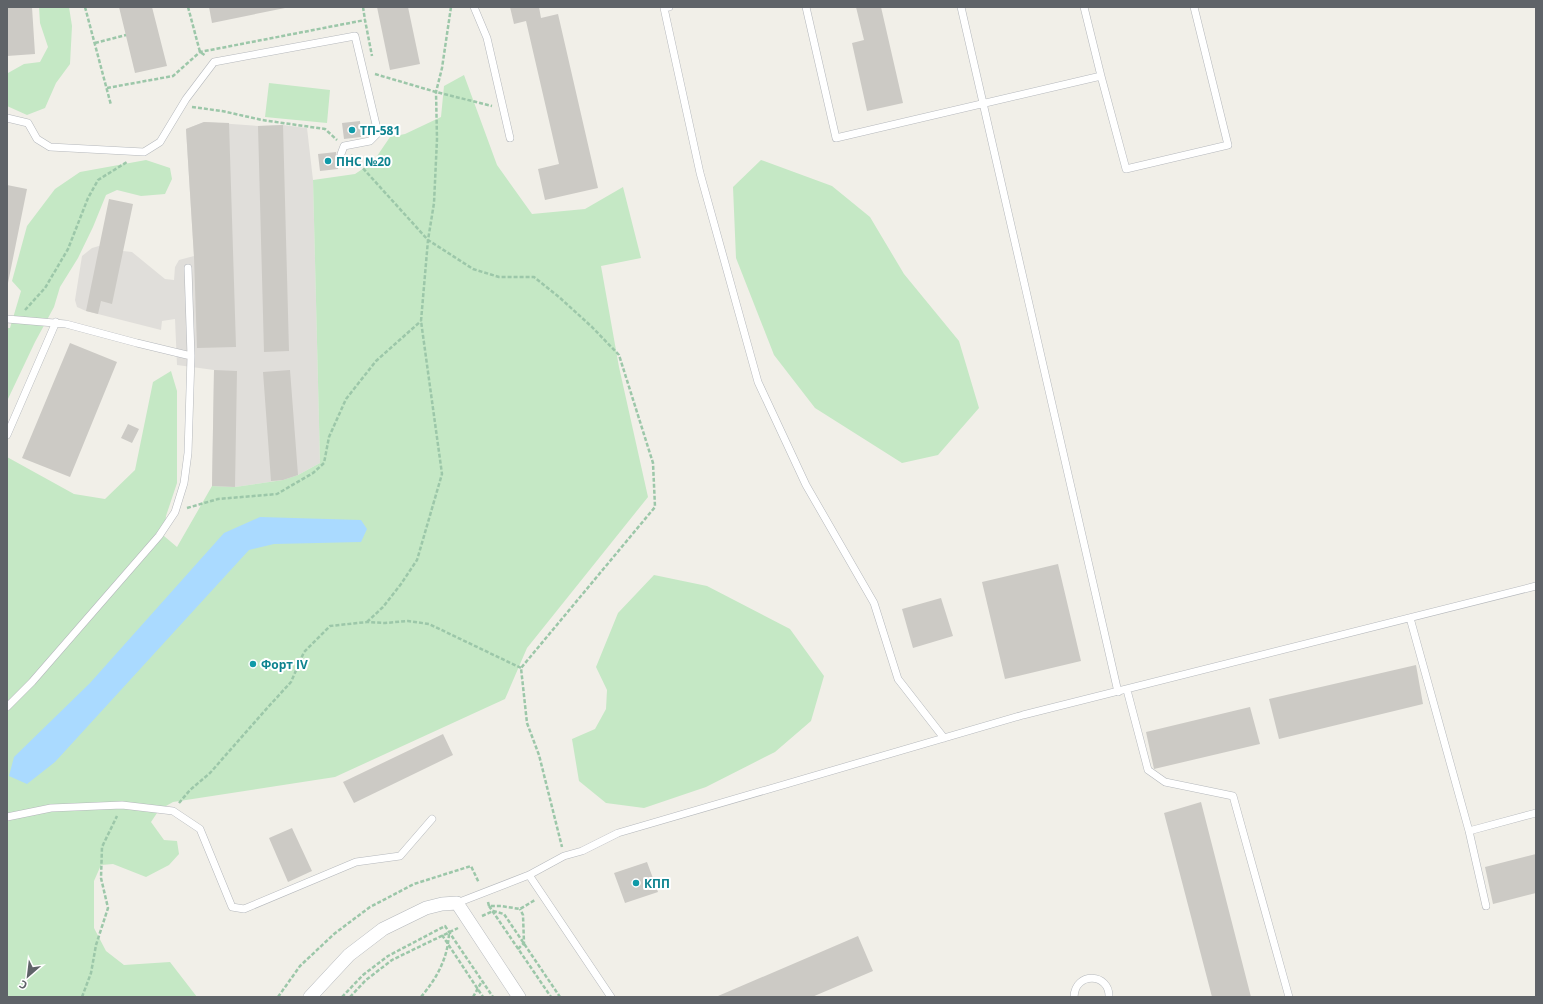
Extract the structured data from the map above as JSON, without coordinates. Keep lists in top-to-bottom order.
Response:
{
  "places": [
    "ТП-581",
    "ПНС №20",
    "Форт IV",
    "КПП"
  ],
  "north": "bottom left"
}
